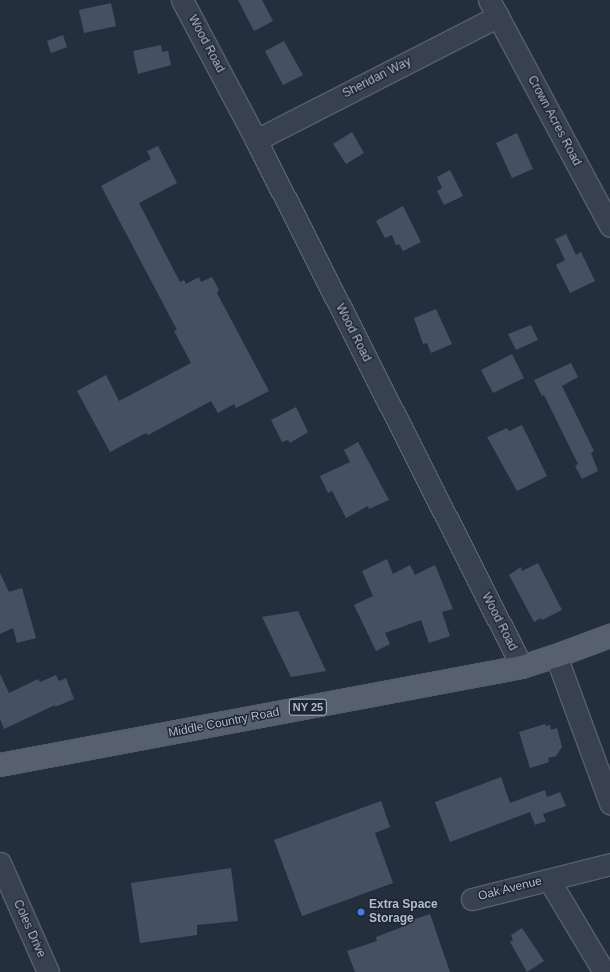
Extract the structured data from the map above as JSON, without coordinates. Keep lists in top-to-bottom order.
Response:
{
  "streets": {
    "main road": ["NY 25", "Middle Country Road"],
    "street": [
      "Wood Road",
      "Sheridan Way",
      "Crown Acres Road",
      "Oak Avenue",
      "Coles Drive"
    ]
  },
  "crossings": [
    ["Wood Road", "Sheridan Way"],
    ["Wood Road", "Middle Country Road"],
    ["Sheridan Way", "Crown Acres Road"]
  ],
  "places": ["Extra Space Storage"]
}
